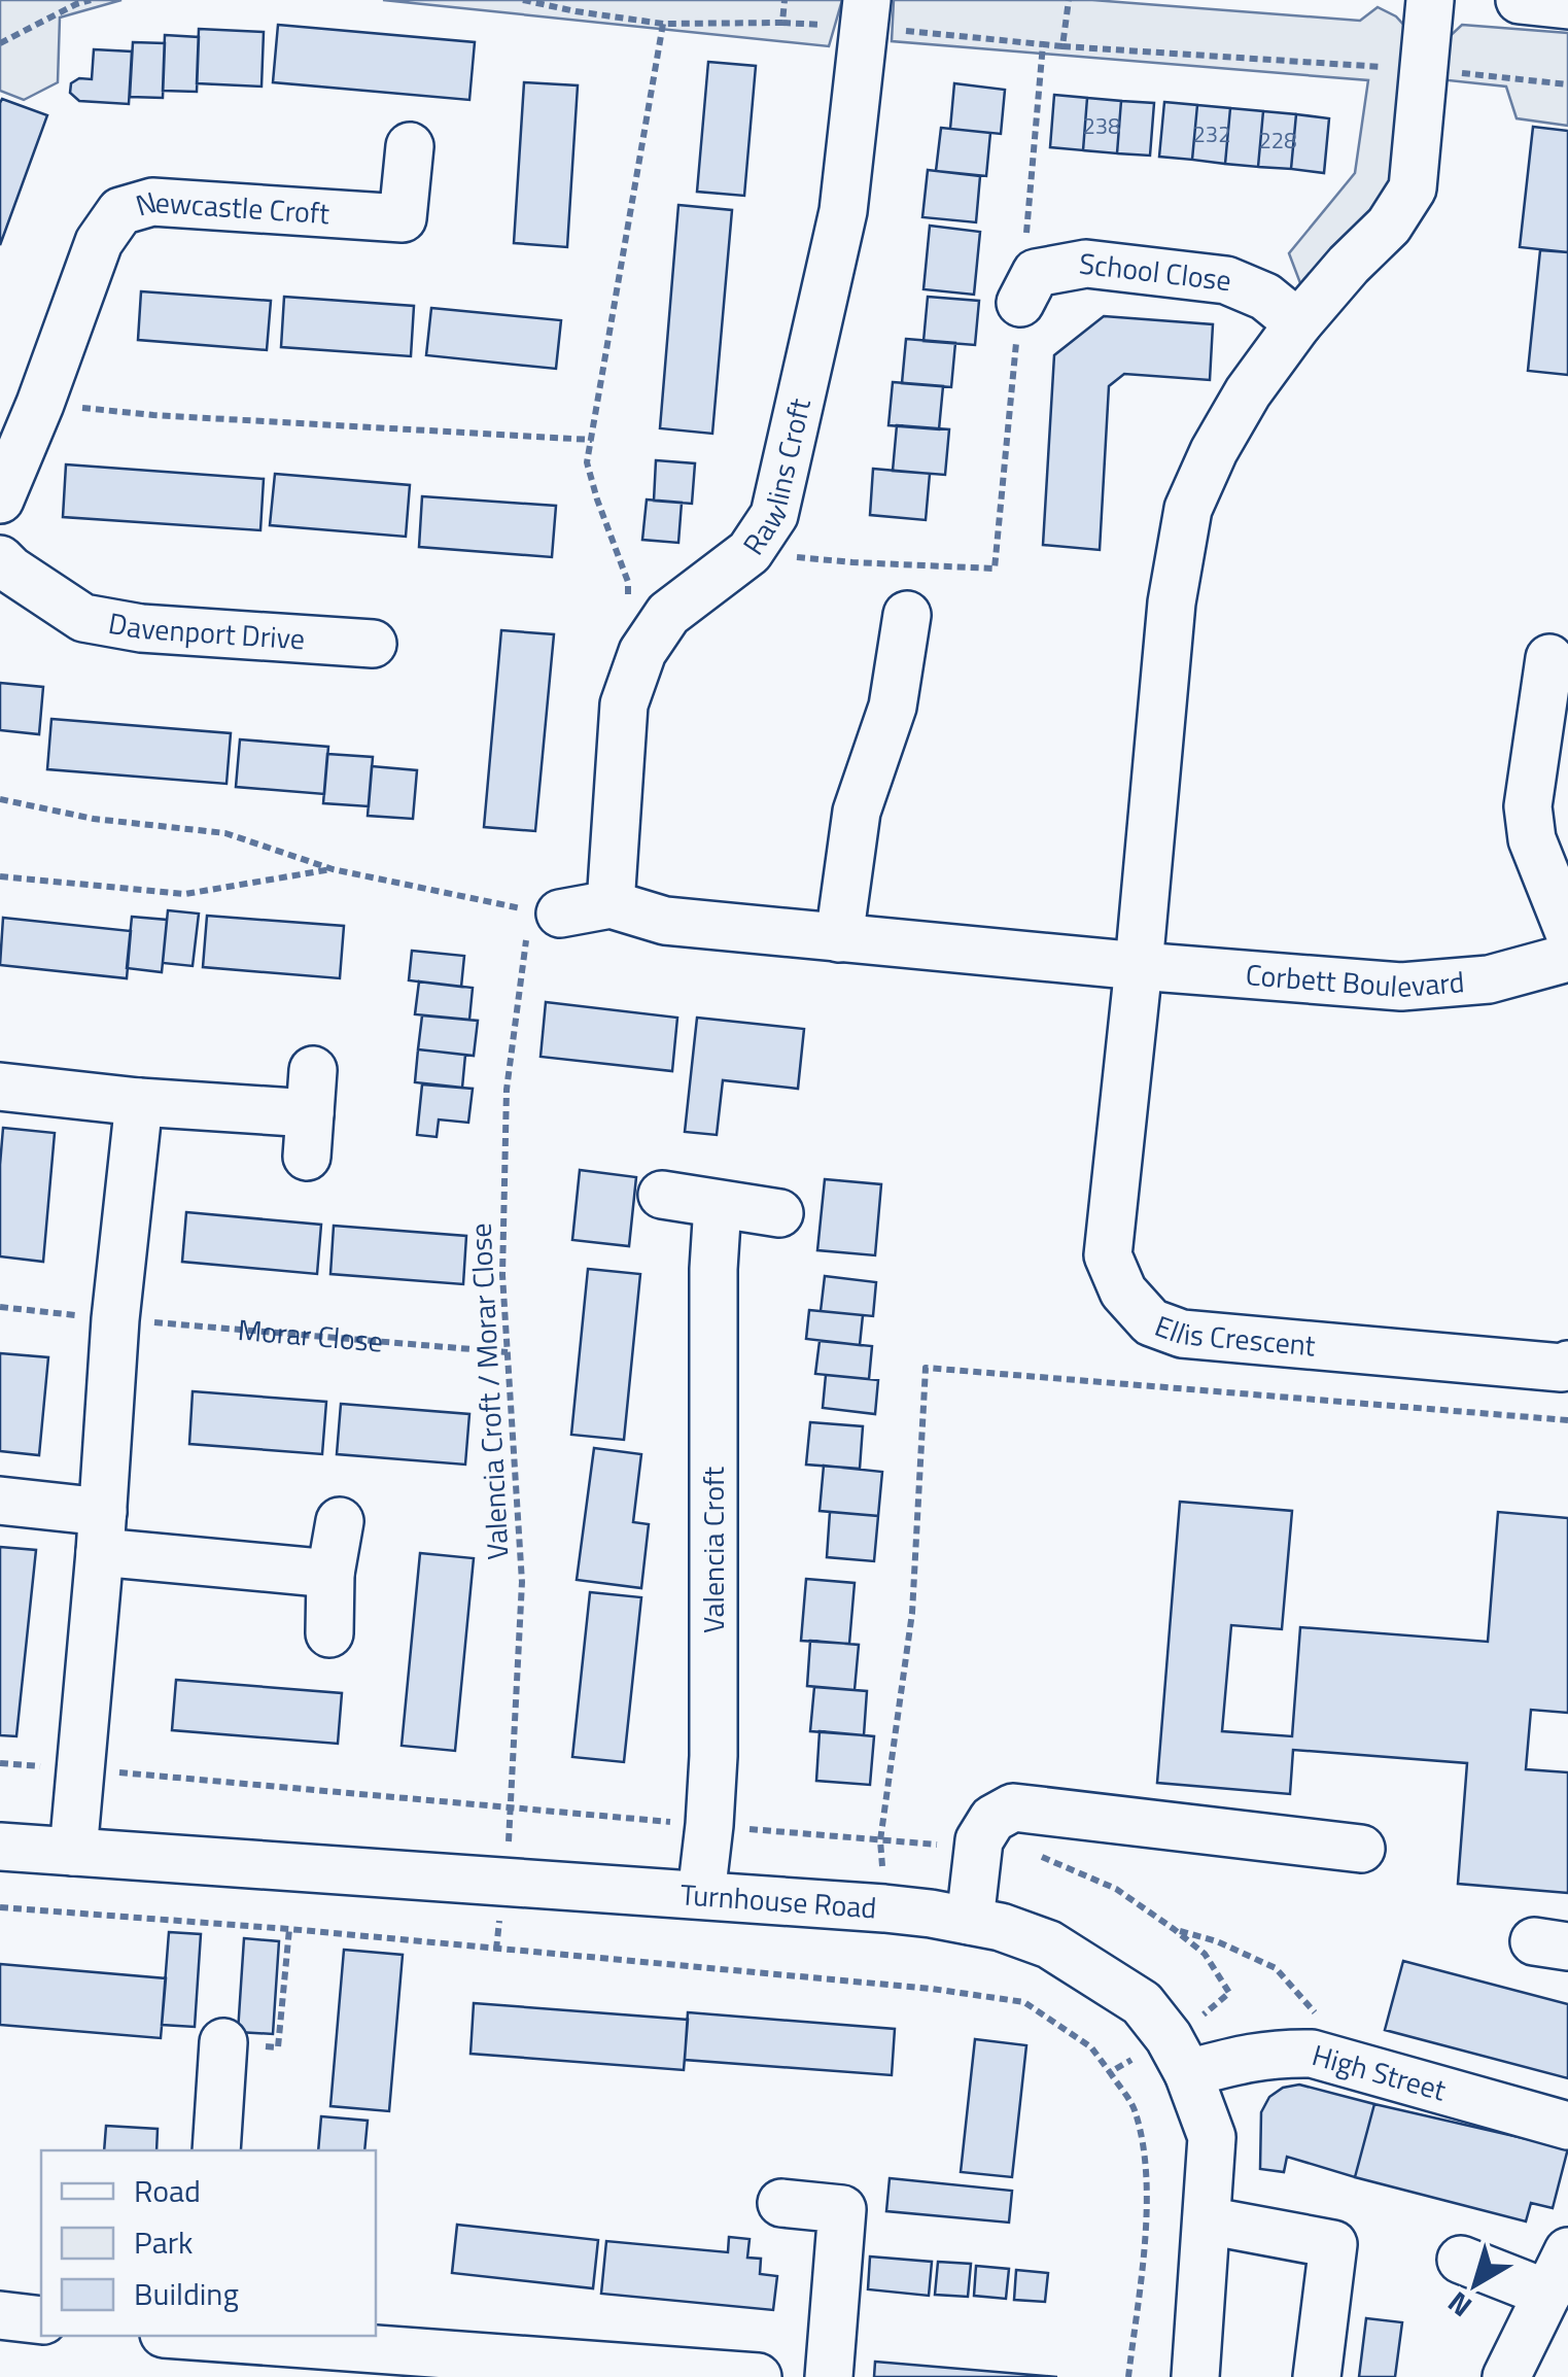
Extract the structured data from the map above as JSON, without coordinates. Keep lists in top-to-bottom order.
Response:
{
  "streets": {
    "street": [
      "Newcastle Croft",
      "School Close",
      "Rawlins Croft",
      "Davenport Drive",
      "Corbett Boulevard",
      "Ellis Crescent",
      "Valencia Croft",
      "Turnhouse Road",
      "High Street"
    ],
    "path": ["Morar Close", "Valencia Croft / Morar Close"]
  },
  "crossings": [
    ["School Close", "Ellis Crescent"],
    ["Rawlins Croft", "Corbett Boulevard"],
    ["Corbett Boulevard", "Ellis Crescent"],
    ["Morar Close", "Valencia Croft / Morar Close"],
    ["Valencia Croft", "Turnhouse Road"],
    ["Turnhouse Road", "High Street"]
  ],
  "house_numbers": ["238", "232", "228"],
  "legend": ["Road", "Park", "Building"],
  "north": "bottom left"
}
